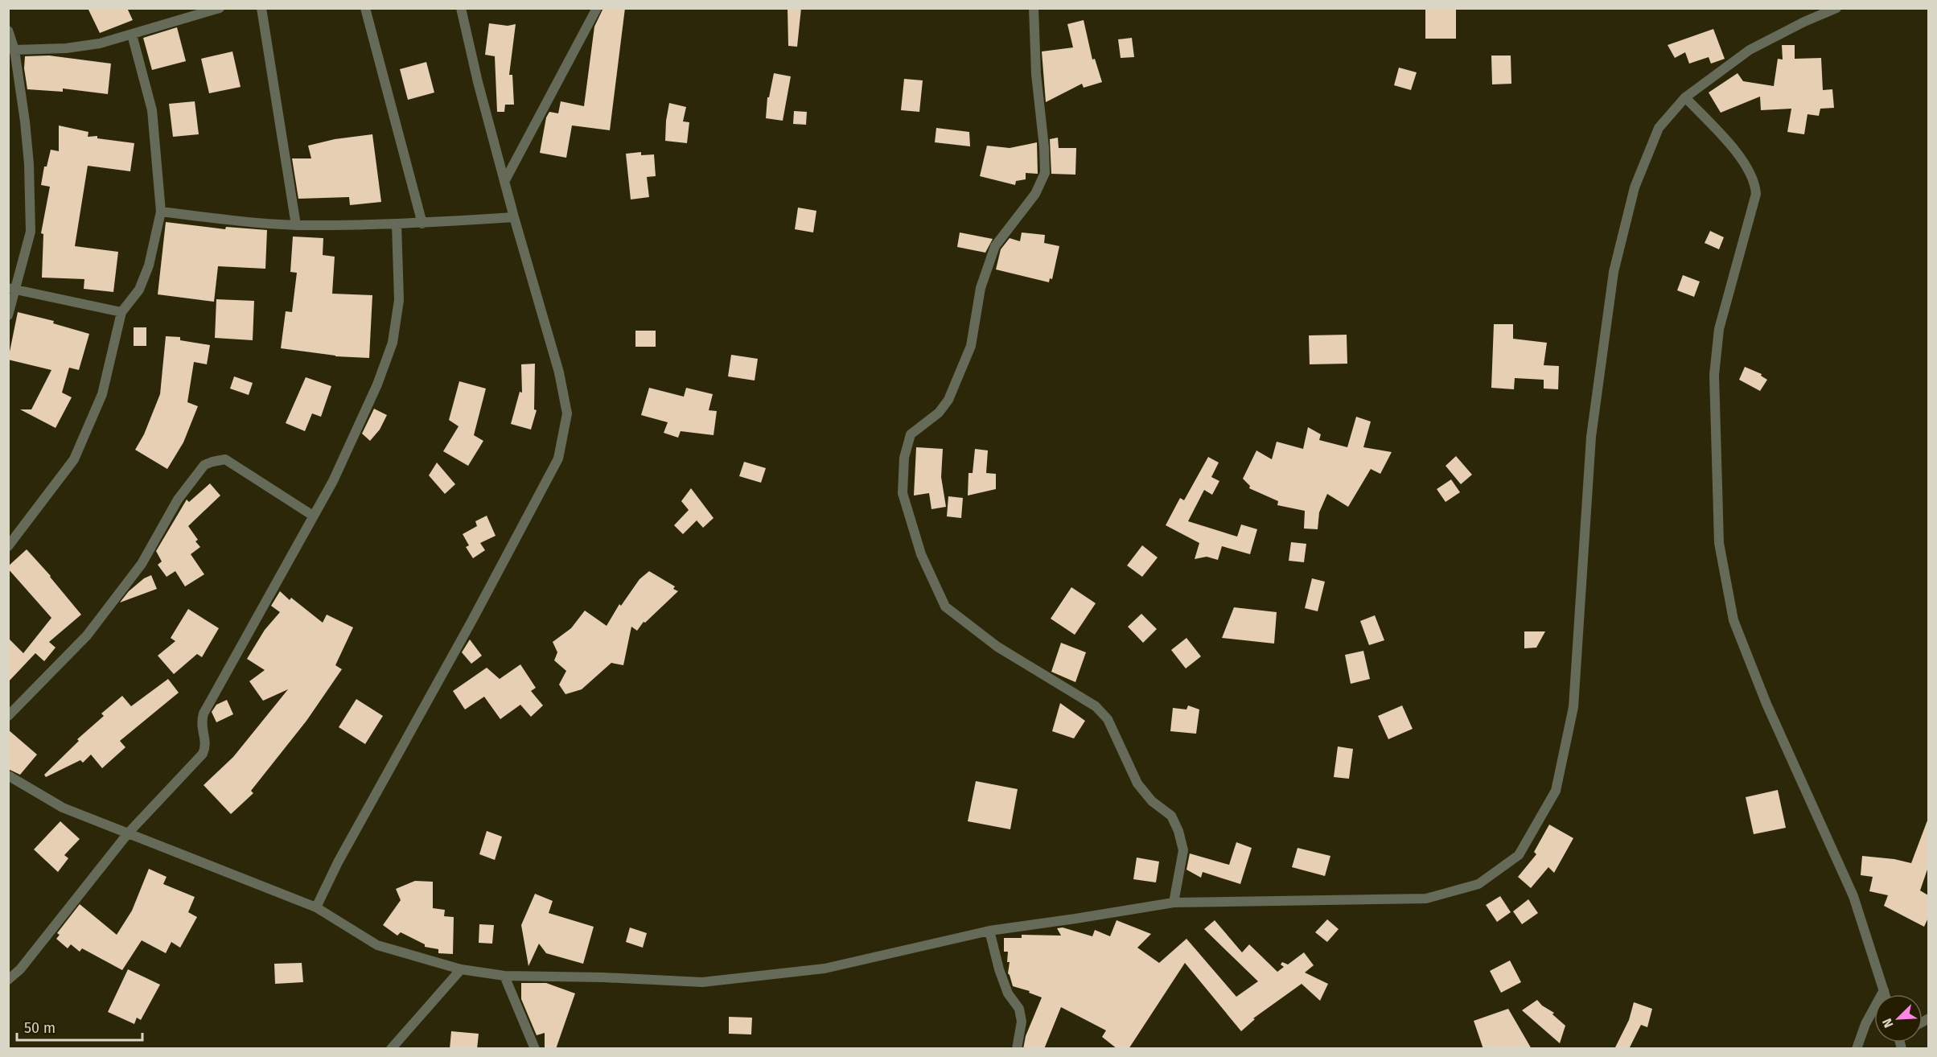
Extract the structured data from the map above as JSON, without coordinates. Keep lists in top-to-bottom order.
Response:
{
  "scale_bar": "50 m",
  "north": "bottom left"
}
